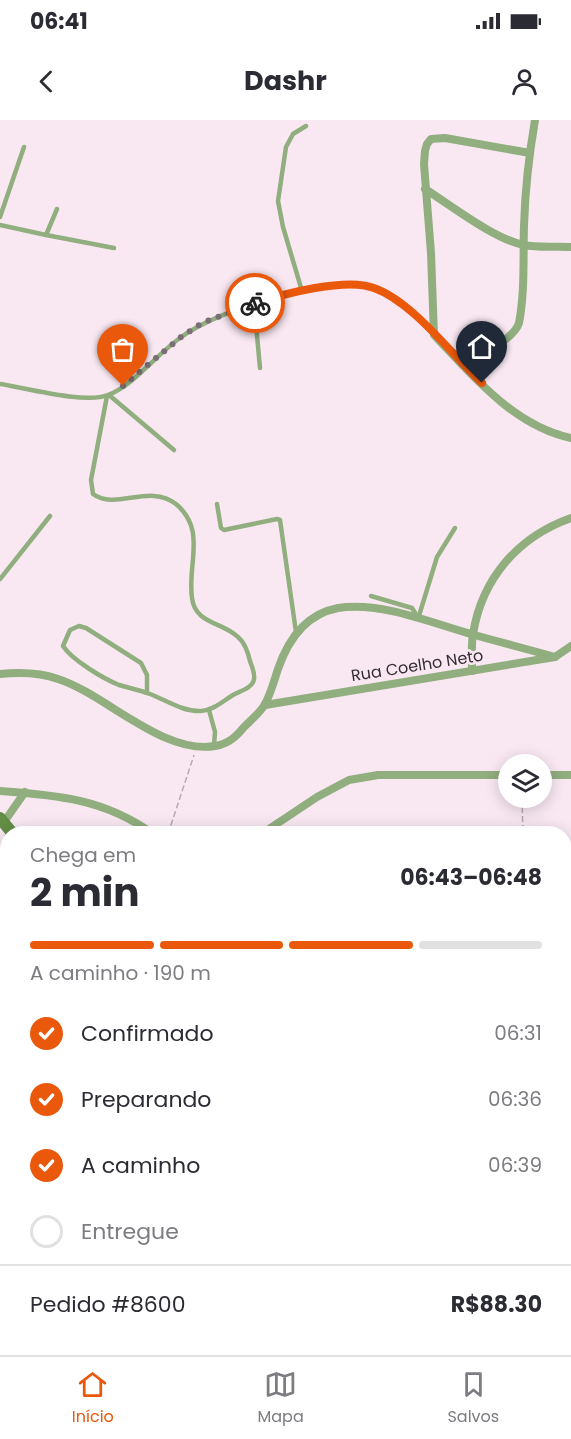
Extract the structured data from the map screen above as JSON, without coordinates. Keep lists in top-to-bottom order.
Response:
{
  "streets": {
    "street": ["Rua Coelho Neto"]
  },
  "page": {
    "status": "06:41",
    "header": "Dashr",
    "heading": ["2 min", "Chega em", "06:43–06:48"],
    "panel": ["Pedido #8600", "R$88.30"],
    "bar": "A caminho · 190 m",
    "list": [
      ["Confirmado", "06:31"],
      ["Preparando", "06:36"],
      ["A caminho", "06:39"],
      "Entregue"
    ],
    "tabs": ["Início", "Mapa", "Salvos"]
  }
}
